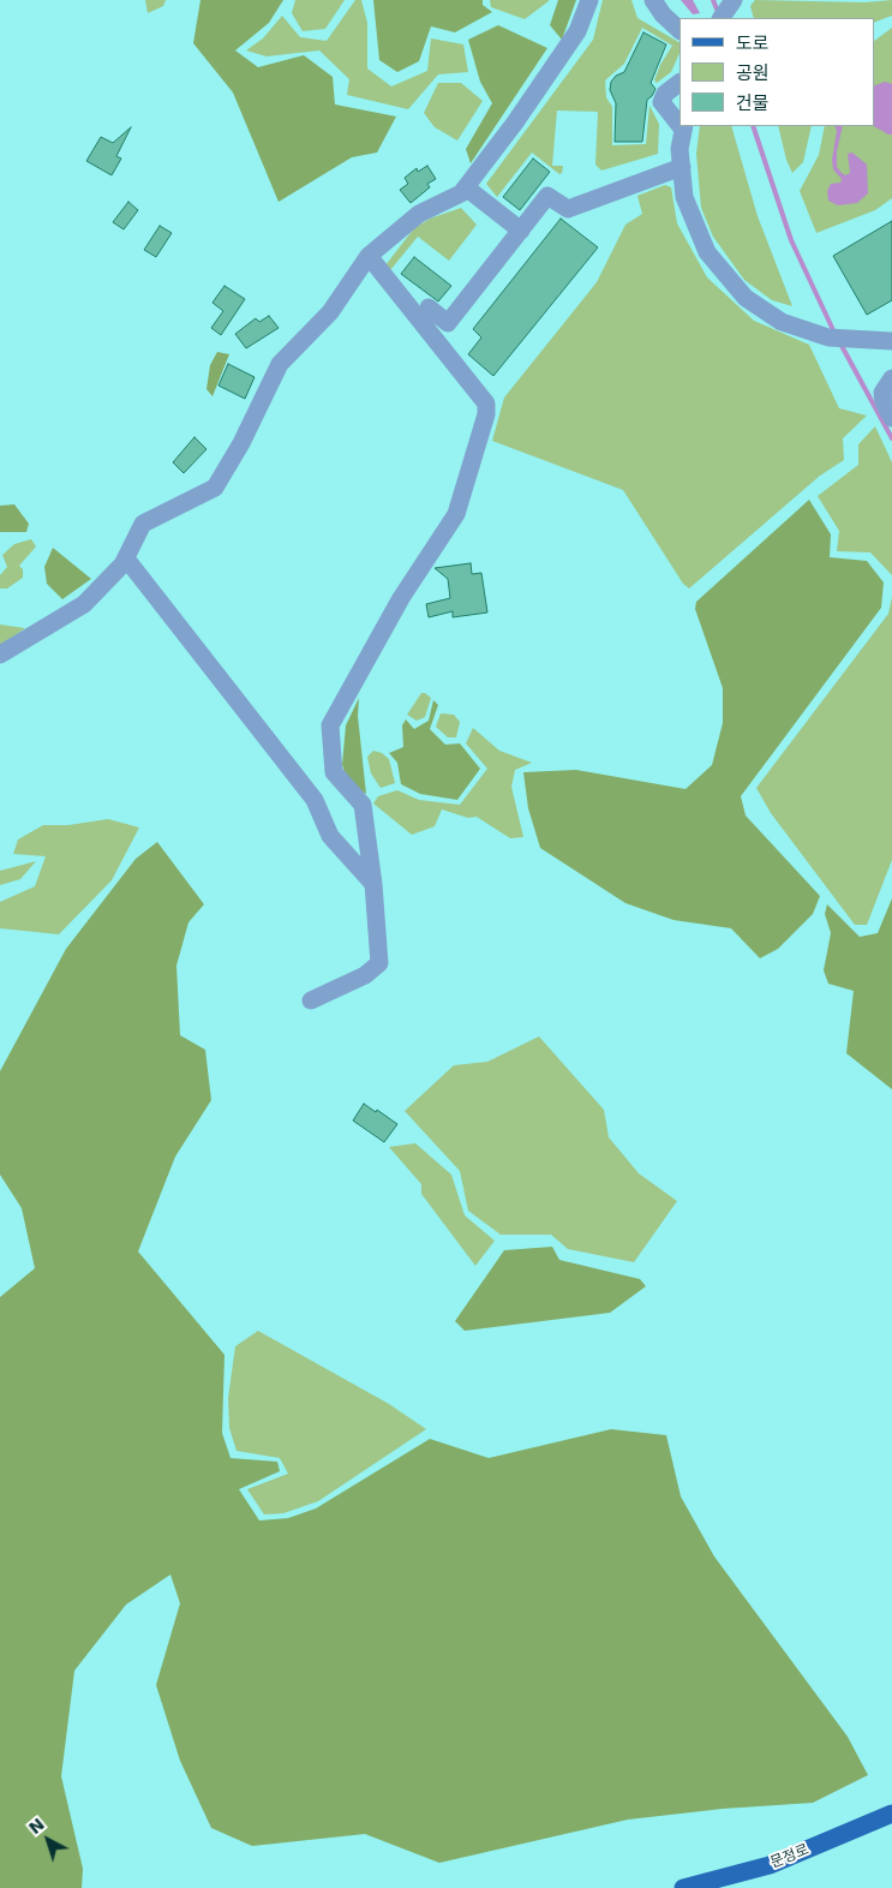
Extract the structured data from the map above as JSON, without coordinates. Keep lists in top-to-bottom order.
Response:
{
  "streets": {
    "main road": ["문정로"]
  },
  "legend": ["도로", "공원", "건물"],
  "north": "top left"
}
